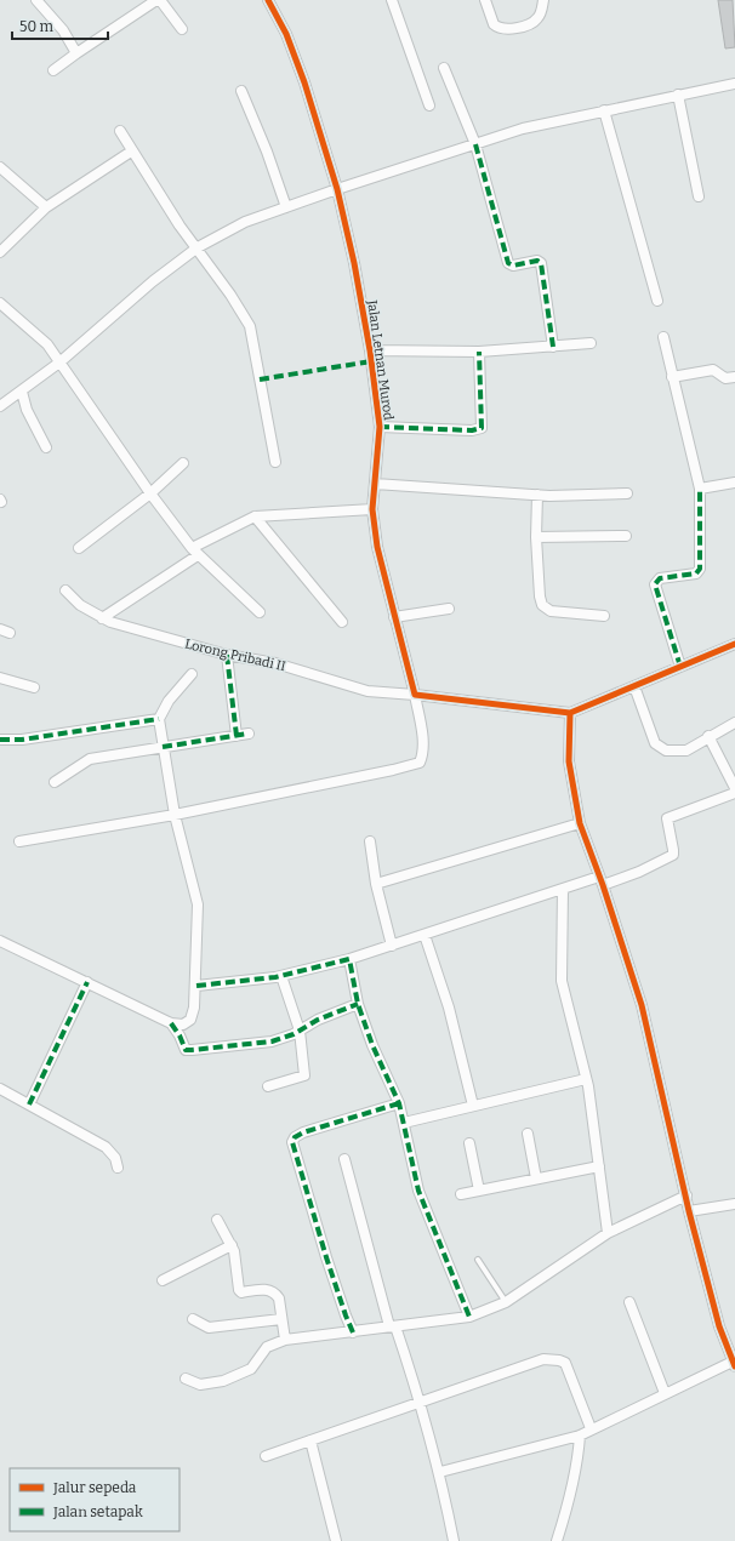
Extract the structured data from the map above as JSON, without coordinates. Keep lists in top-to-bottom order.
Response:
{
  "streets": {
    "street": ["Jalan Letnan Murod", "Lorong Pribadi II"]
  },
  "crossings": [
    ["Jalan Letnan Murod", "Lorong Pribadi II"]
  ],
  "legend": ["Jalur sepeda", "Jalan setapak"],
  "scale_bar": "50 m"
}
